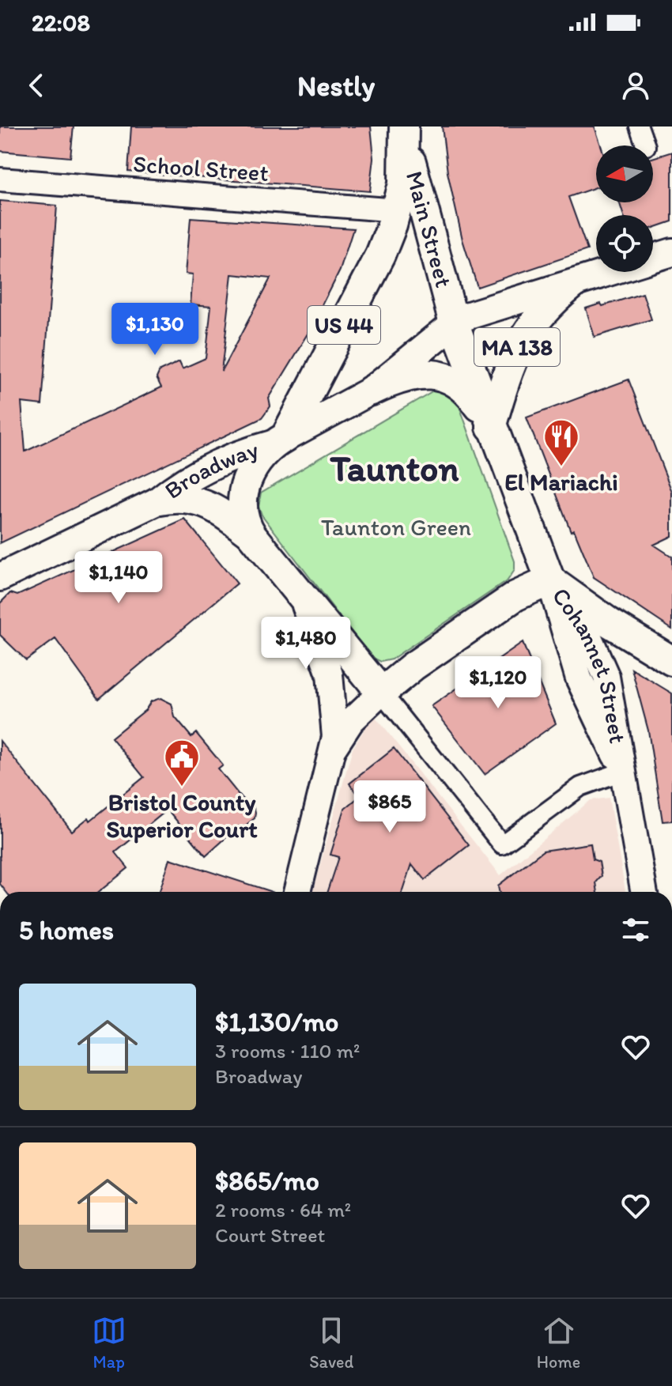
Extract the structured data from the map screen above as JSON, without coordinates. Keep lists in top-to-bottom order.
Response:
{
  "streets": {
    "highway": ["Main Street", "US 44", "MA 138"],
    "main road": ["Broadway", "Cohannet Street"],
    "street": ["School Street"]
  },
  "crossings": [
    ["School Street", "Main Street"],
    ["Main Street", "US 44"],
    ["Main Street", "MA 138"],
    ["Main Street", "Broadway"],
    ["US 44", "MA 138"],
    ["US 44", "Broadway"],
    ["US 44", "Cohannet Street"],
    ["MA 138", "Broadway"]
  ],
  "districts": ["Taunton"],
  "parks": ["Taunton Green"],
  "places": {
    "restaurant": ["El Mariachi"],
    "public building": ["Bristol County Superior Court"]
  },
  "north": "left",
  "page": {
    "status": "22:08",
    "header": "Nestly",
    "price": [
      "$1,130",
      "$1,140",
      "$1,480",
      "$1,120",
      "$865"
    ],
    "heading": "5 homes",
    "list": [
      {
        "name": "$1,130/mo",
        "note": "3 rooms · 110 m² · Broadway"
      },
      {
        "name": "$865/mo",
        "note": "2 rooms · 64 m² · Court Street"
      }
    ],
    "tabs": ["Map", "Saved", "Home"]
  }
}
